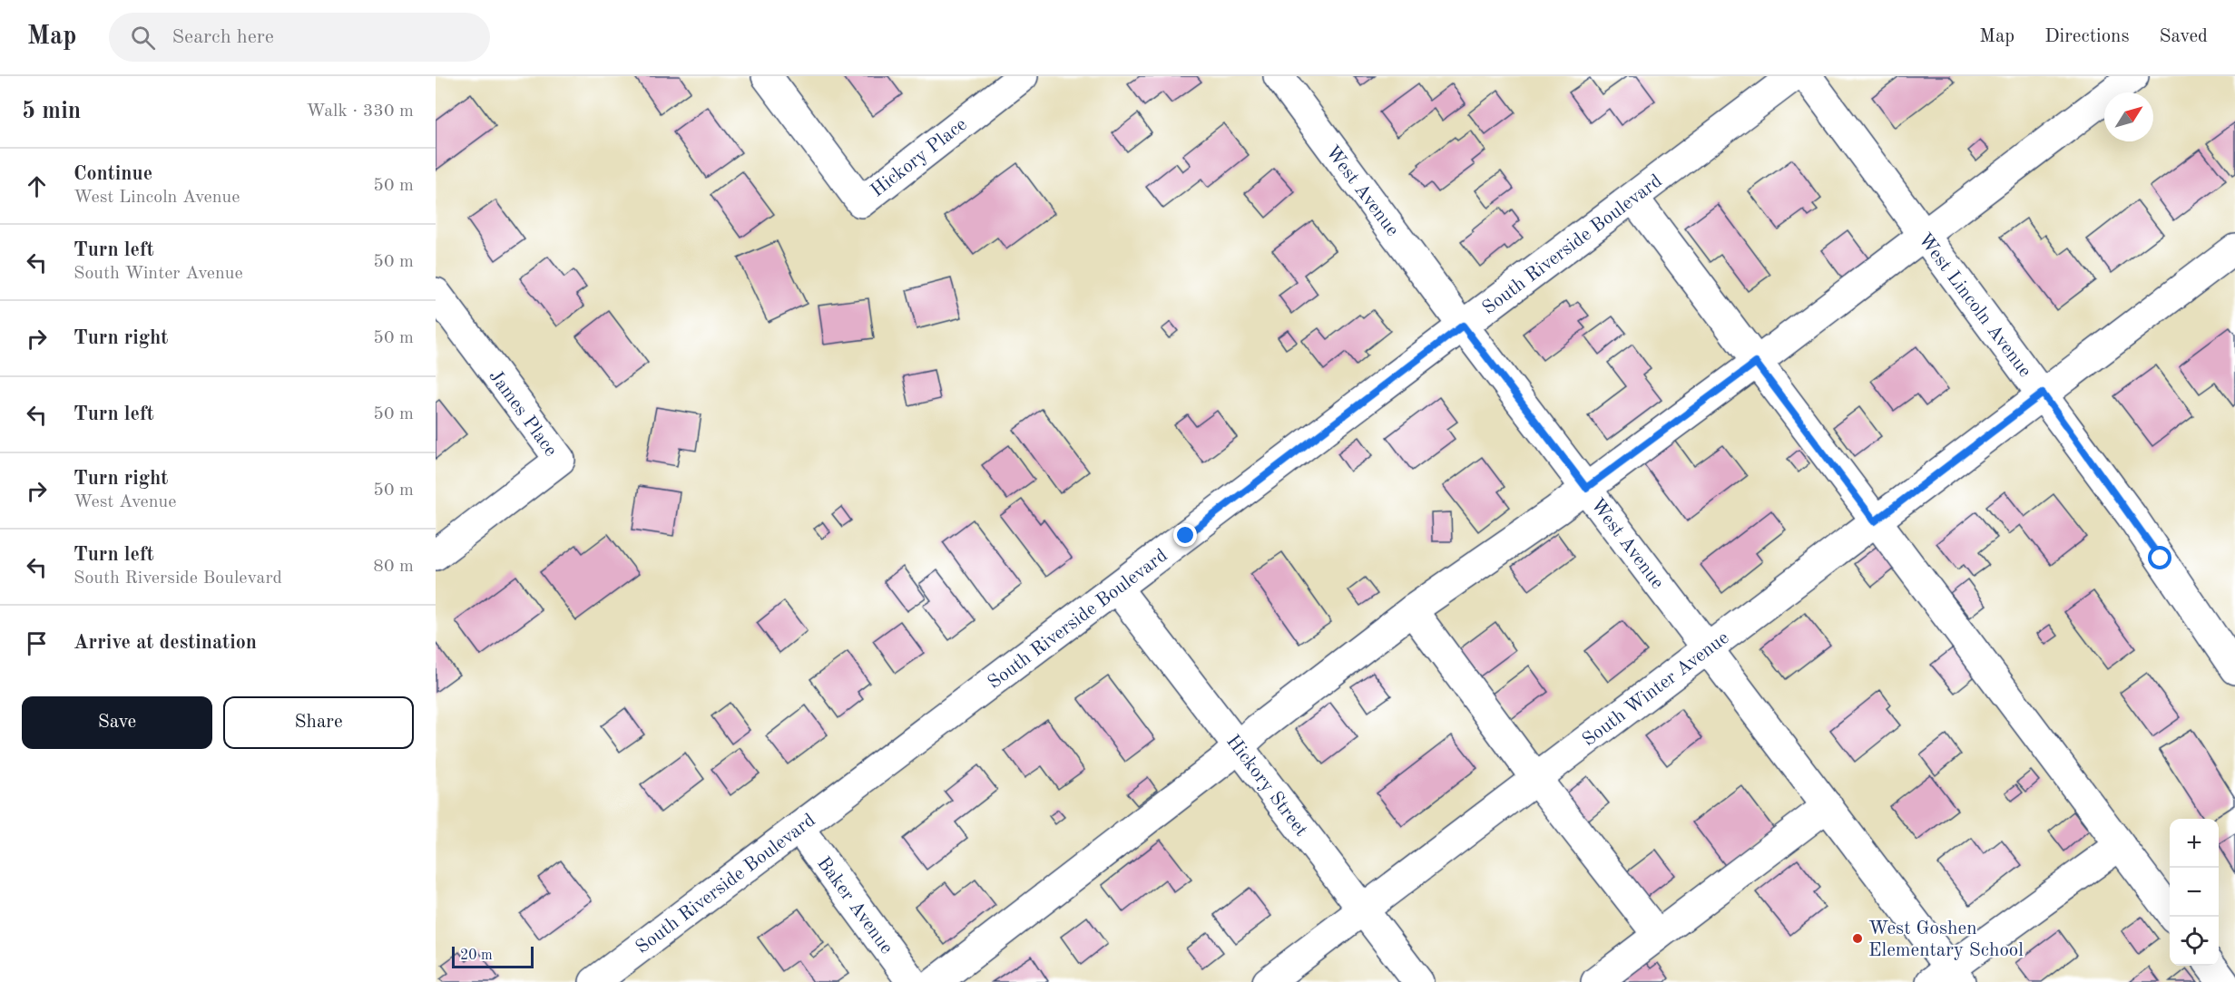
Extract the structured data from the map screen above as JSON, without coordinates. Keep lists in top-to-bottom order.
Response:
{
  "streets": {
    "street": [
      "Hickory Place",
      "West Avenue",
      "South Riverside Boulevard",
      "West Lincoln Avenue",
      "James Place",
      "South Winter Avenue",
      "Hickory Street",
      "Baker Avenue"
    ]
  },
  "crossings": [
    ["West Avenue", "South Riverside Boulevard"],
    ["West Avenue", "South Winter Avenue"],
    ["South Riverside Boulevard", "Hickory Street"],
    ["South Riverside Boulevard", "Baker Avenue"],
    ["West Lincoln Avenue", "South Winter Avenue"],
    ["South Winter Avenue", "Hickory Street"]
  ],
  "places": ["West Goshen Elementary School"],
  "scale_bar": "20 m",
  "north": "top right",
  "page": {
    "header": "Map",
    "search": "Search here",
    "nav": ["Map", "Directions", "Saved"],
    "heading": ["5 min", "Walk · 330 m"],
    "list": [
      ["Continue", "West Lincoln Avenue", "50 m"],
      ["Turn left", "South Winter Avenue", "50 m"],
      ["Turn right", "50 m"],
      ["Turn left", "50 m"],
      ["Turn right", "West Avenue", "50 m"],
      ["Turn left", "South Riverside Boulevard", "80 m"],
      "Arrive at destination"
    ],
    "buttons": ["Save", "Share"],
    "map_buttons": ["+", "−"],
    "scale": "20 m"
  }
}
